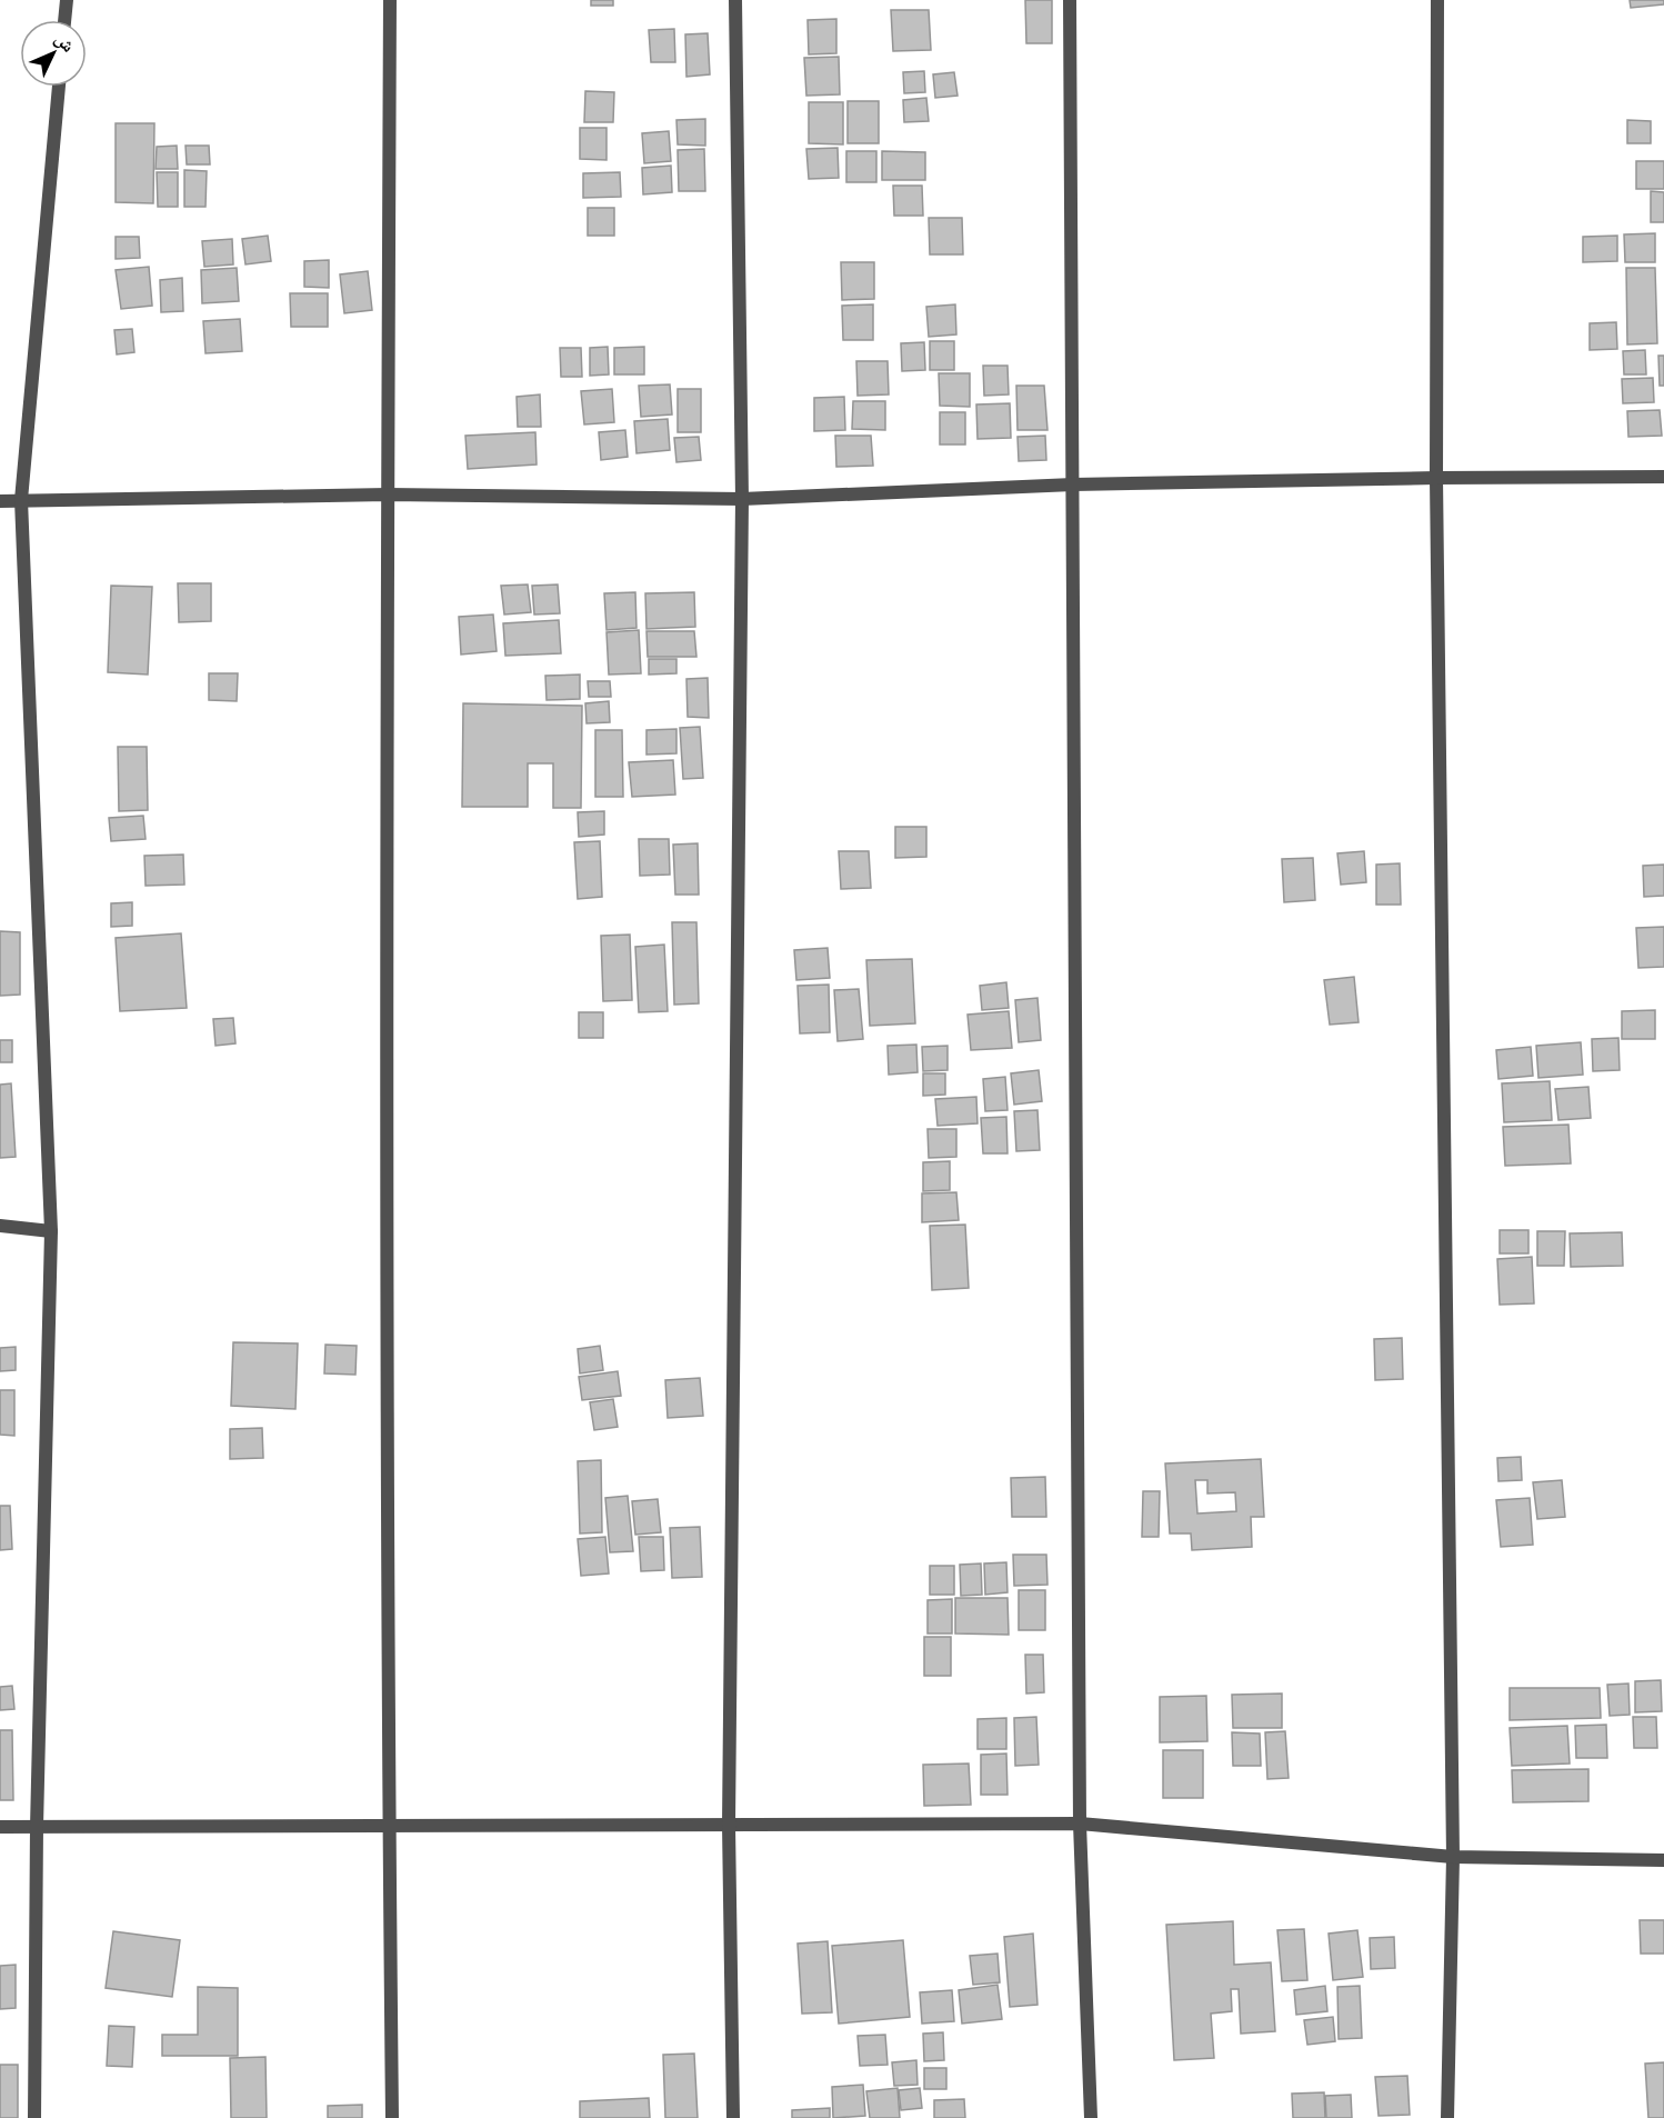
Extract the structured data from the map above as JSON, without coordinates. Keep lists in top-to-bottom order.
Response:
{
  "north": "top right"
}
